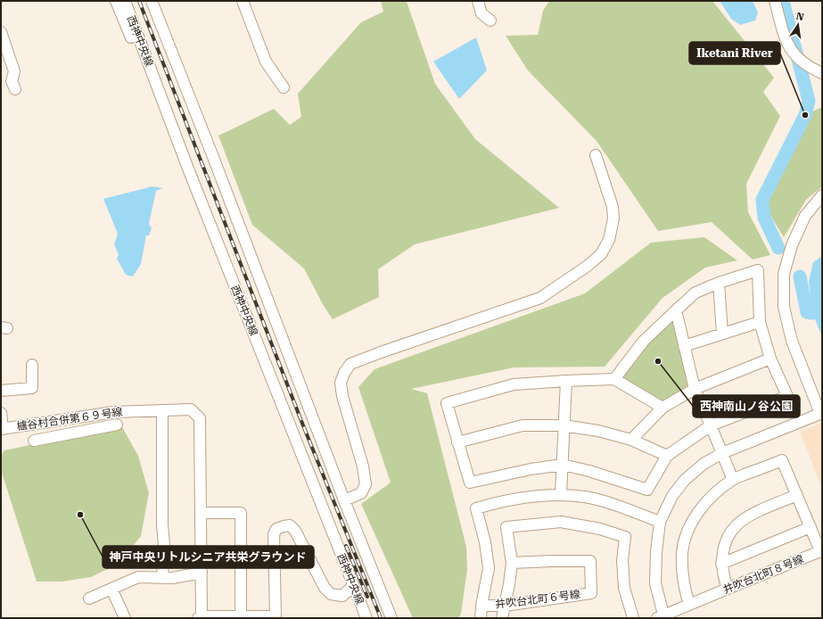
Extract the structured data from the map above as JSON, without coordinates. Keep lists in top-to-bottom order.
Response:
{
  "streets": {
    "street": [
      "西神中央線",
      "櫨谷村合併第６９号線",
      "井吹台北町８号線",
      "井吹台北町６号線"
    ]
  },
  "places": ["Iketani River", "西神南山ノ谷公園", "神戸中央リトルシニア共栄グラウンド"],
  "north": "top"
}
